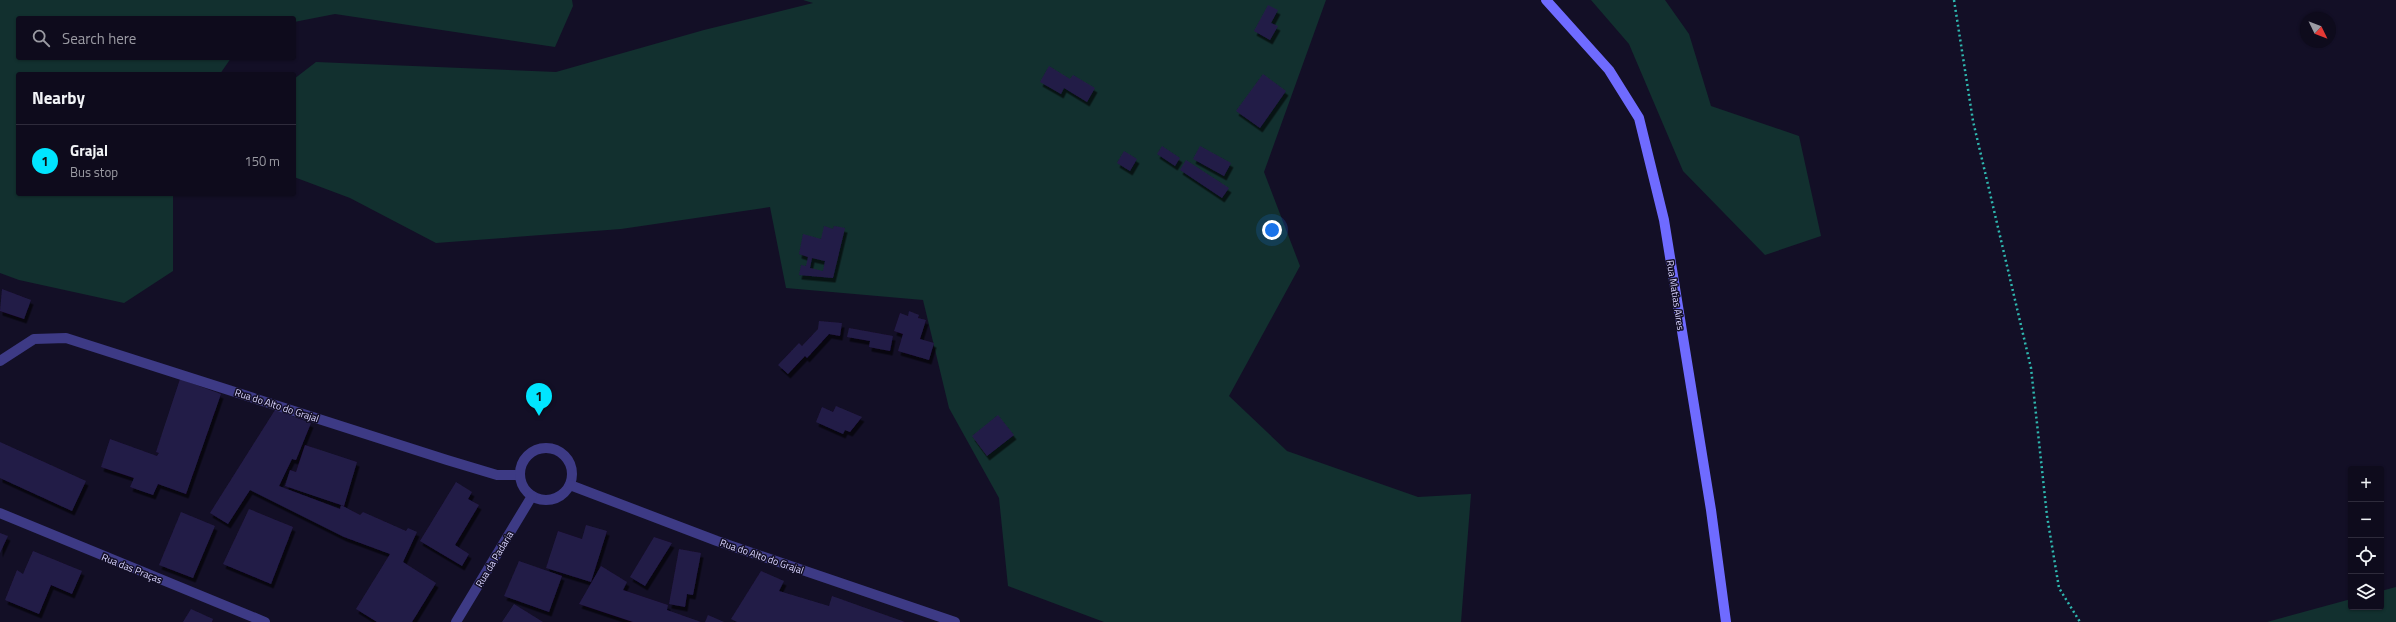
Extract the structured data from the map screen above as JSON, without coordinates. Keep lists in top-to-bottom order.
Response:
{
  "streets": {
    "street": [
      "Rua Matias Aires",
      "Rua do Alto do Grajal",
      "Rua da Padaria",
      "Rua das Praças"
    ]
  },
  "crossings": [
    ["Rua do Alto do Grajal", "Rua da Padaria"]
  ],
  "north": "bottom right",
  "page": {
    "search": "Search here",
    "heading": "Nearby",
    "list": [
      {
        "mark": "1",
        "name": "Grajal",
        "note": "Bus stop",
        "value": "150 m"
      }
    ],
    "pins": "1",
    "map_buttons": ["+", "−"]
  }
}
